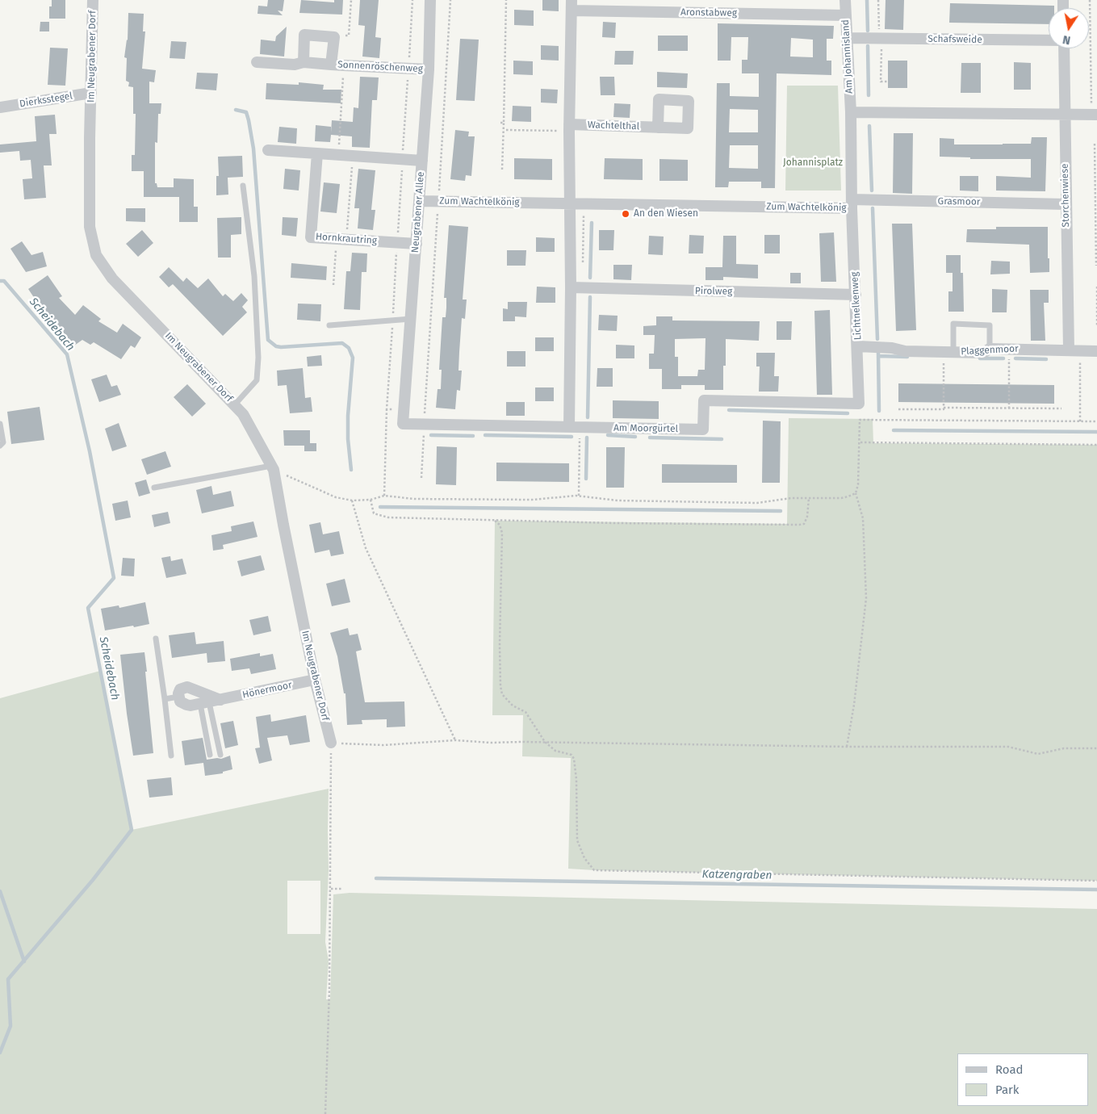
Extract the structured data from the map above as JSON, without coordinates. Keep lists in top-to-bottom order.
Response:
{
  "streets": {
    "street": [
      "Aronstabweg",
      "Schafsweide",
      "Im Neugrabener Dorf",
      "Am Johannisland",
      "Sonnenröschenweg",
      "Dierksstegel",
      "Wachtelthal",
      "Storchenwiese",
      "Zum Wachtelkönig",
      "Grasmoor",
      "Neugrabener Allee",
      "Hornkrautring",
      "Pirolweg",
      "Lichtnelkenweg",
      "Plaggenmoor",
      "Am Moorgürtel",
      "Hönermoor"
    ]
  },
  "crossings": [
    ["Aronstabweg", "Am Johannisland"],
    ["Schafsweide", "Am Johannisland"],
    ["Im Neugrabener Dorf", "Dierksstegel"],
    ["Im Neugrabener Dorf", "Hönermoor"],
    ["Am Johannisland", "Zum Wachtelkönig"],
    ["Sonnenröschenweg", "Neugrabener Allee"],
    ["Storchenwiese", "Grasmoor"],
    ["Storchenwiese", "Plaggenmoor"],
    ["Zum Wachtelkönig", "Grasmoor"],
    ["Zum Wachtelkönig", "Neugrabener Allee"],
    ["Zum Wachtelkönig", "Lichtnelkenweg"],
    ["Grasmoor", "Lichtnelkenweg"],
    ["Neugrabener Allee", "Hornkrautring"],
    ["Neugrabener Allee", "Am Moorgürtel"],
    ["Pirolweg", "Lichtnelkenweg"],
    ["Lichtnelkenweg", "Plaggenmoor"],
    ["Lichtnelkenweg", "Am Moorgürtel"]
  ],
  "water": ["Scheidebach", "Katzengraben"],
  "parks": ["Johannisplatz"],
  "places": ["An den Wiesen"],
  "legend": ["Road", "Park"],
  "north": "bottom"
}
